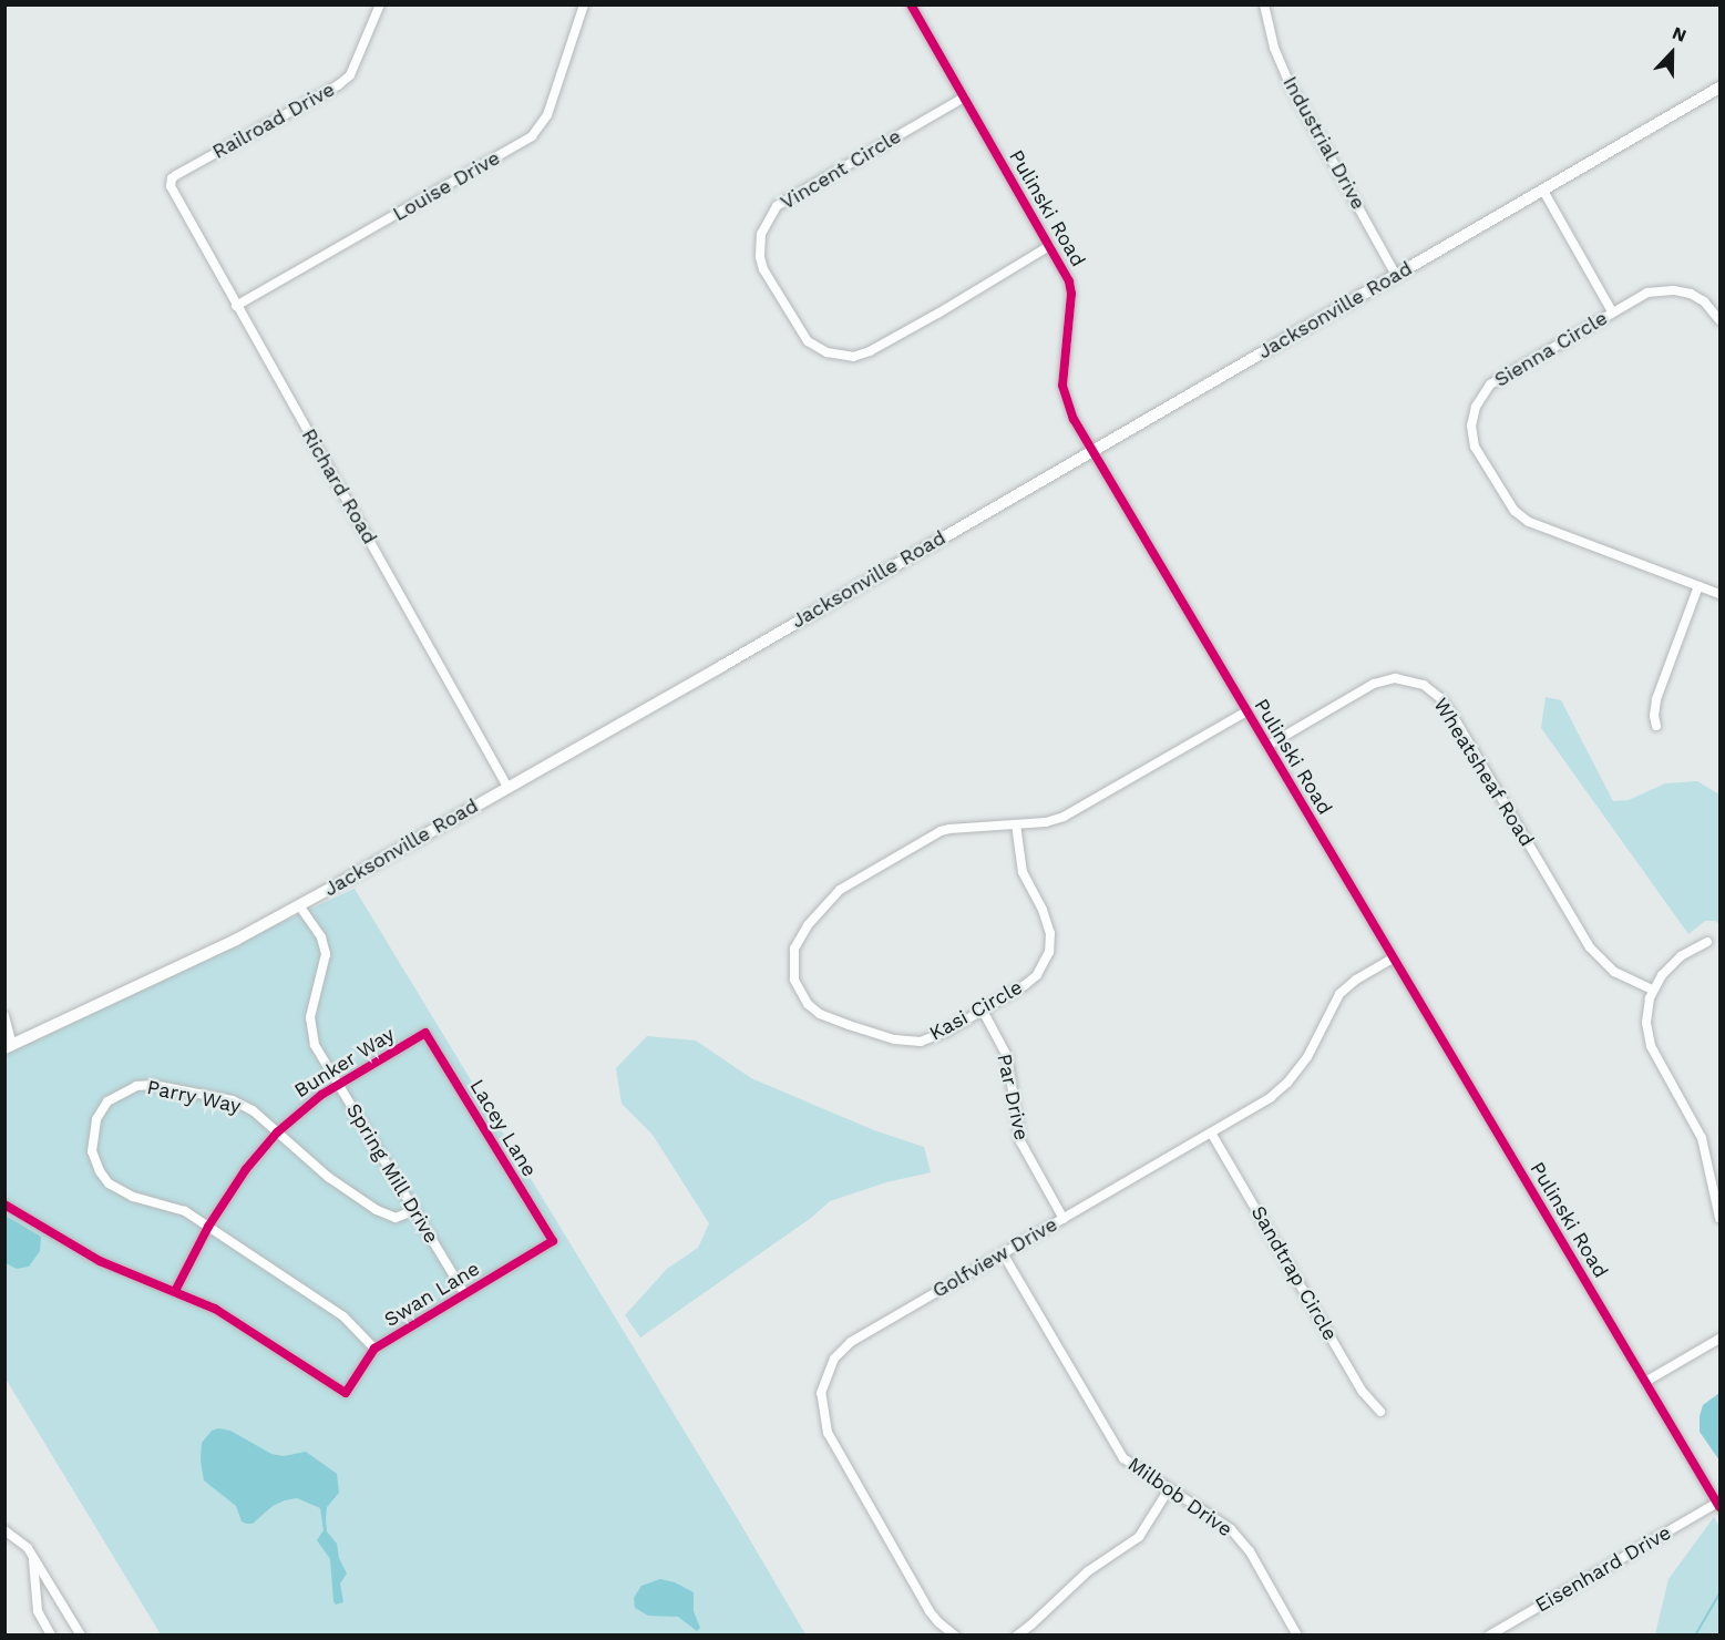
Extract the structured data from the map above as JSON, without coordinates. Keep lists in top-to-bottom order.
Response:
{
  "streets": {
    "main road": ["Jacksonville Road"],
    "street": [
      "Railroad Drive",
      "Industrial Drive",
      "Vincent Circle",
      "Louise Drive",
      "Pulinski Road",
      "Sienna Circle",
      "Richard Road",
      "Wheatsheaf Road",
      "Kasi Circle",
      "Bunker Way",
      "Parry Way",
      "Par Drive",
      "Lacey Lane",
      "Spring Mill Drive",
      "Golfview Drive",
      "Sandtrap Circle",
      "Swan Lane",
      "Milbob Drive",
      "Eisenhard Drive"
    ]
  },
  "crossings": [
    ["Railroad Drive", "Richard Road"],
    ["Industrial Drive", "Jacksonville Road"],
    ["Vincent Circle", "Pulinski Road"],
    ["Louise Drive", "Richard Road"],
    ["Pulinski Road", "Jacksonville Road"],
    ["Pulinski Road", "Wheatsheaf Road"],
    ["Pulinski Road", "Kasi Circle"],
    ["Pulinski Road", "Golfview Drive"],
    ["Pulinski Road", "Eisenhard Drive"],
    ["Jacksonville Road", "Richard Road"],
    ["Jacksonville Road", "Spring Mill Drive"],
    ["Kasi Circle", "Par Drive"],
    ["Bunker Way", "Parry Way"],
    ["Bunker Way", "Lacey Lane"],
    ["Bunker Way", "Spring Mill Drive"],
    ["Bunker Way", "Swan Lane"],
    ["Parry Way", "Spring Mill Drive"],
    ["Parry Way", "Swan Lane"],
    ["Par Drive", "Golfview Drive"],
    ["Lacey Lane", "Swan Lane"],
    ["Spring Mill Drive", "Swan Lane"],
    ["Golfview Drive", "Sandtrap Circle"],
    ["Golfview Drive", "Milbob Drive"]
  ],
  "north": "top"
}
